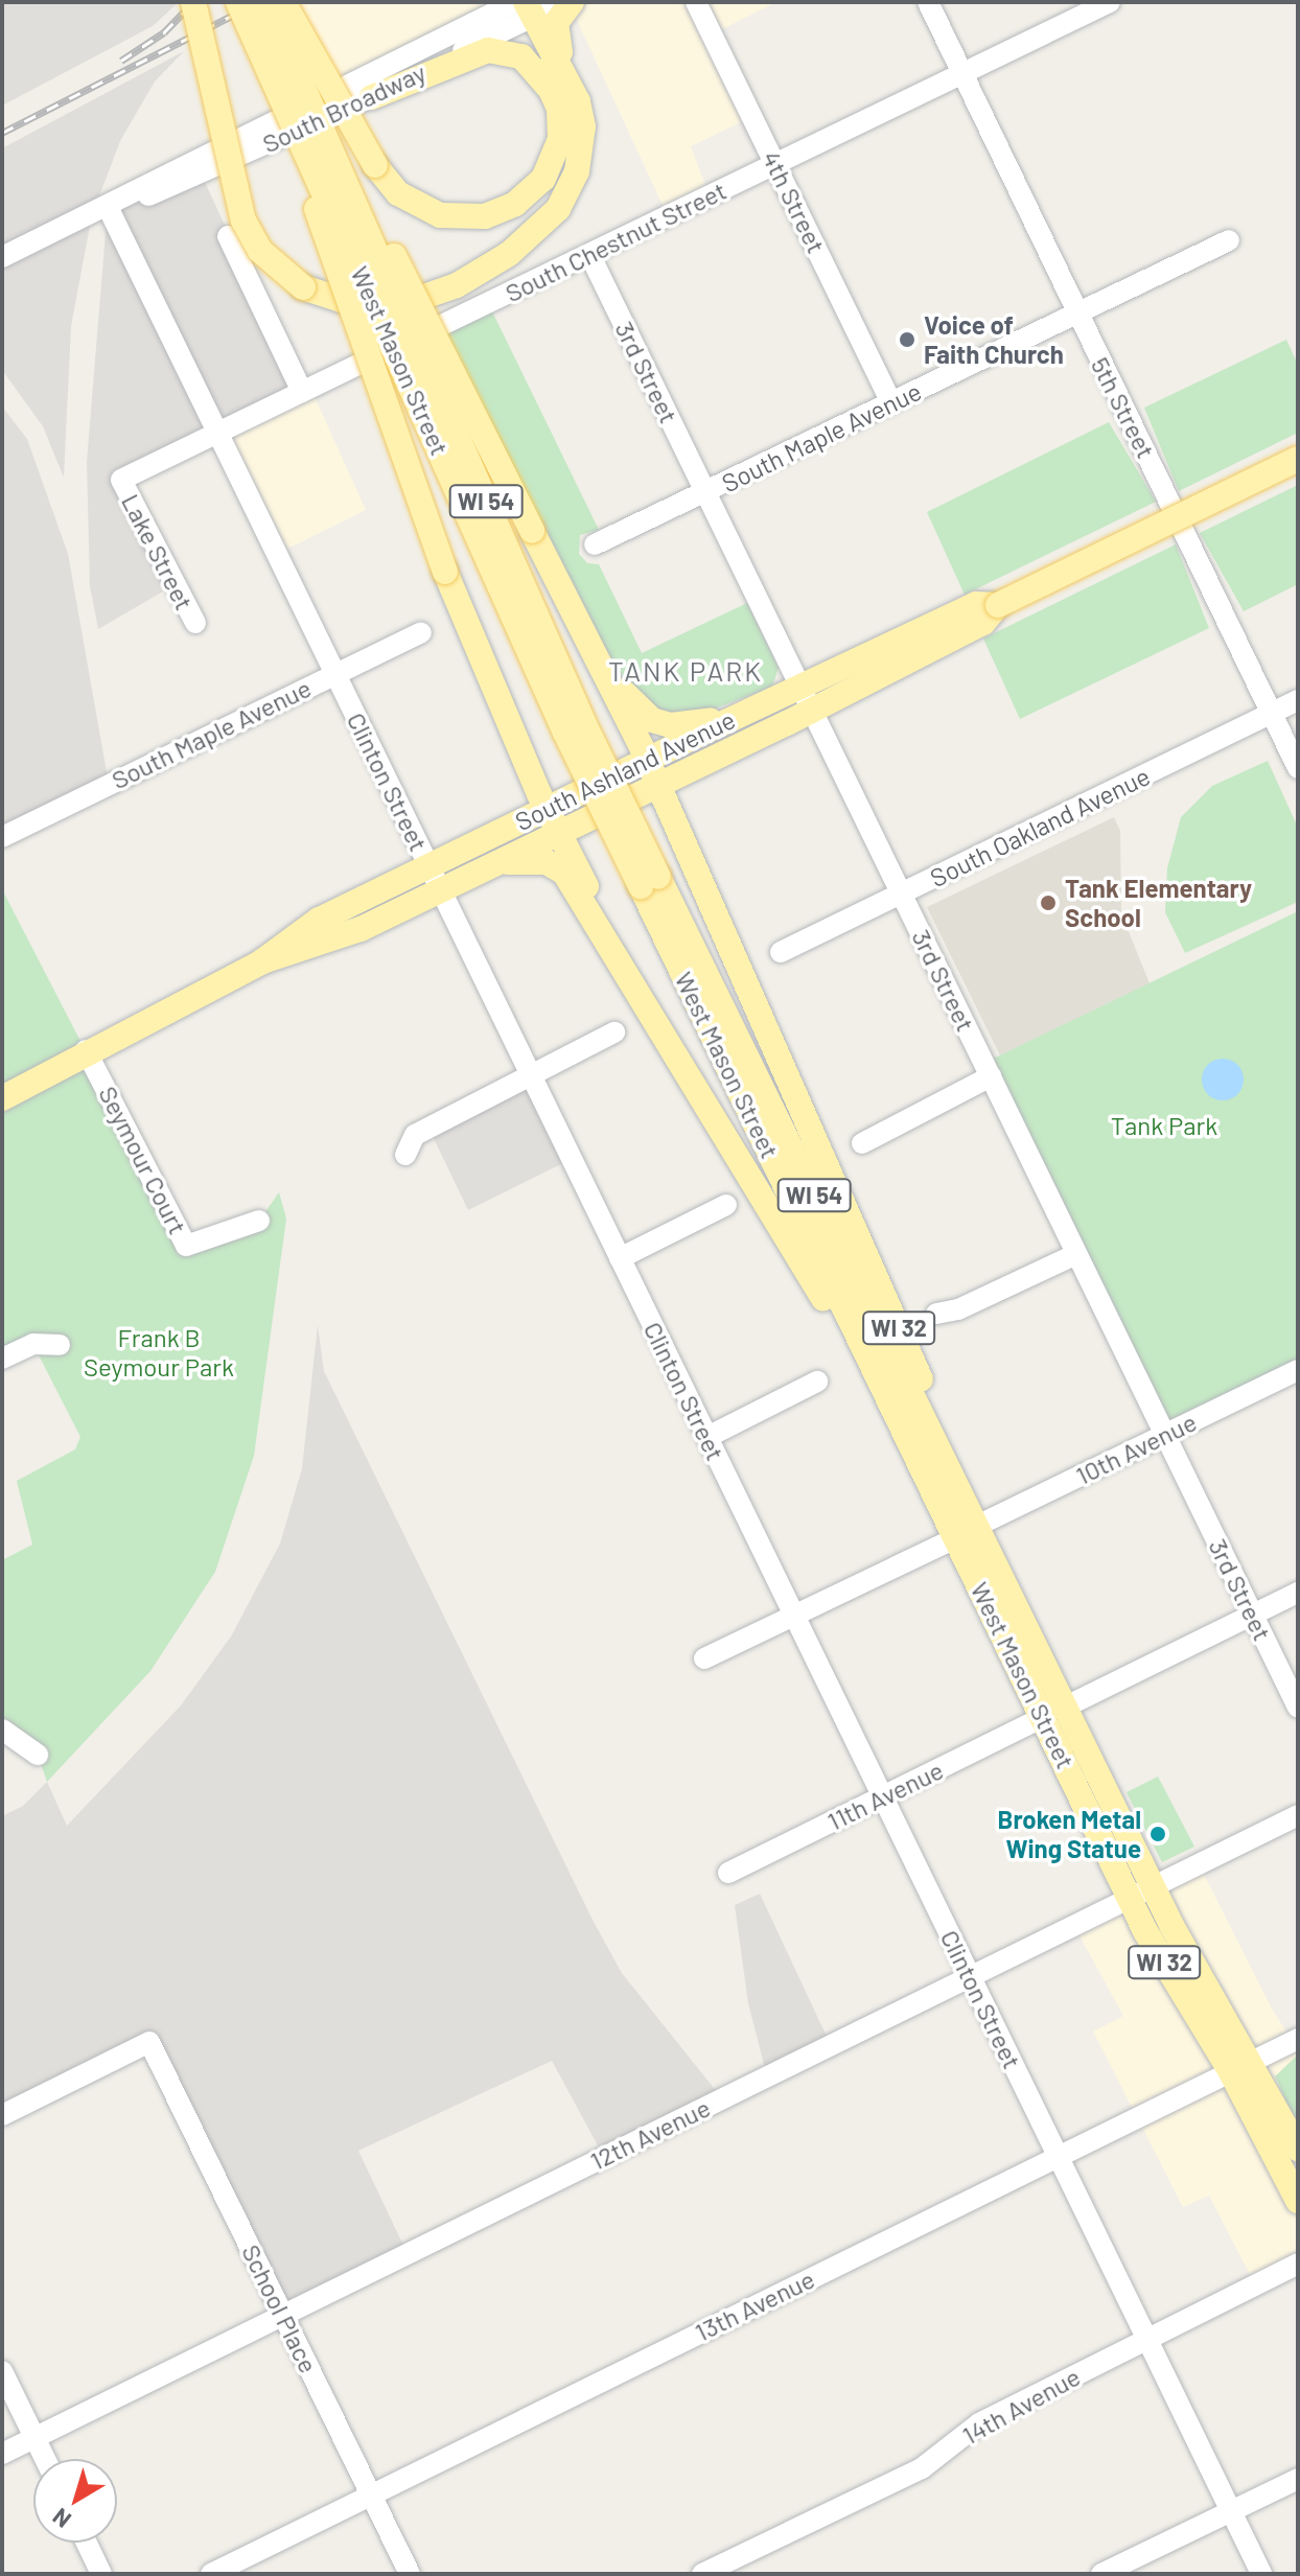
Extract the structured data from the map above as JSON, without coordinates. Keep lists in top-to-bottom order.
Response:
{
  "streets": {
    "main road": [
      "West Mason Street",
      "WI 54",
      "South Ashland Avenue",
      "WI 32"
    ],
    "street": [
      "South Broadway",
      "4th Street",
      "South Chestnut Street",
      "3rd Street",
      "5th Street",
      "South Maple Avenue",
      "Lake Street",
      "Clinton Street",
      "South Oakland Avenue",
      "Seymour Court",
      "10th Avenue",
      "11th Avenue",
      "12th Avenue",
      "13th Avenue",
      "School Place",
      "14th Avenue"
    ]
  },
  "crossings": [
    ["South Broadway", "Clinton Street"],
    ["4th Street", "South Chestnut Street"],
    ["4th Street", "South Maple Avenue"],
    ["South Chestnut Street", "3rd Street"],
    ["South Chestnut Street", "5th Street"],
    ["South Chestnut Street", "Lake Street"],
    ["South Chestnut Street", "Clinton Street"],
    ["West Mason Street", "WI 32"],
    ["West Mason Street", "10th Avenue"],
    ["West Mason Street", "11th Avenue"],
    ["West Mason Street", "12th Avenue"],
    ["West Mason Street", "13th Avenue"],
    ["3rd Street", "South Maple Avenue"],
    ["3rd Street", "South Ashland Avenue"],
    ["3rd Street", "South Oakland Avenue"],
    ["3rd Street", "10th Avenue"],
    ["3rd Street", "11th Avenue"],
    ["5th Street", "South Maple Avenue"],
    ["5th Street", "South Oakland Avenue"],
    ["South Maple Avenue", "Clinton Street"],
    ["South Ashland Avenue", "Clinton Street"],
    ["South Ashland Avenue", "Seymour Court"],
    ["South Ashland Avenue", "WI 32"],
    ["Clinton Street", "10th Avenue"],
    ["Clinton Street", "11th Avenue"],
    ["Clinton Street", "12th Avenue"],
    ["Clinton Street", "13th Avenue"],
    ["Clinton Street", "14th Avenue"],
    ["WI 32", "10th Avenue"],
    ["12th Avenue", "School Place"],
    ["13th Avenue", "School Place"]
  ],
  "districts": ["TANK PARK"],
  "parks": ["Tank Park", "Frank B Seymour Park"],
  "places": ["Voice of Faith Church", "Tank Elementary School", "Broken Metal Wing Statue"],
  "north": "bottom left"
}
